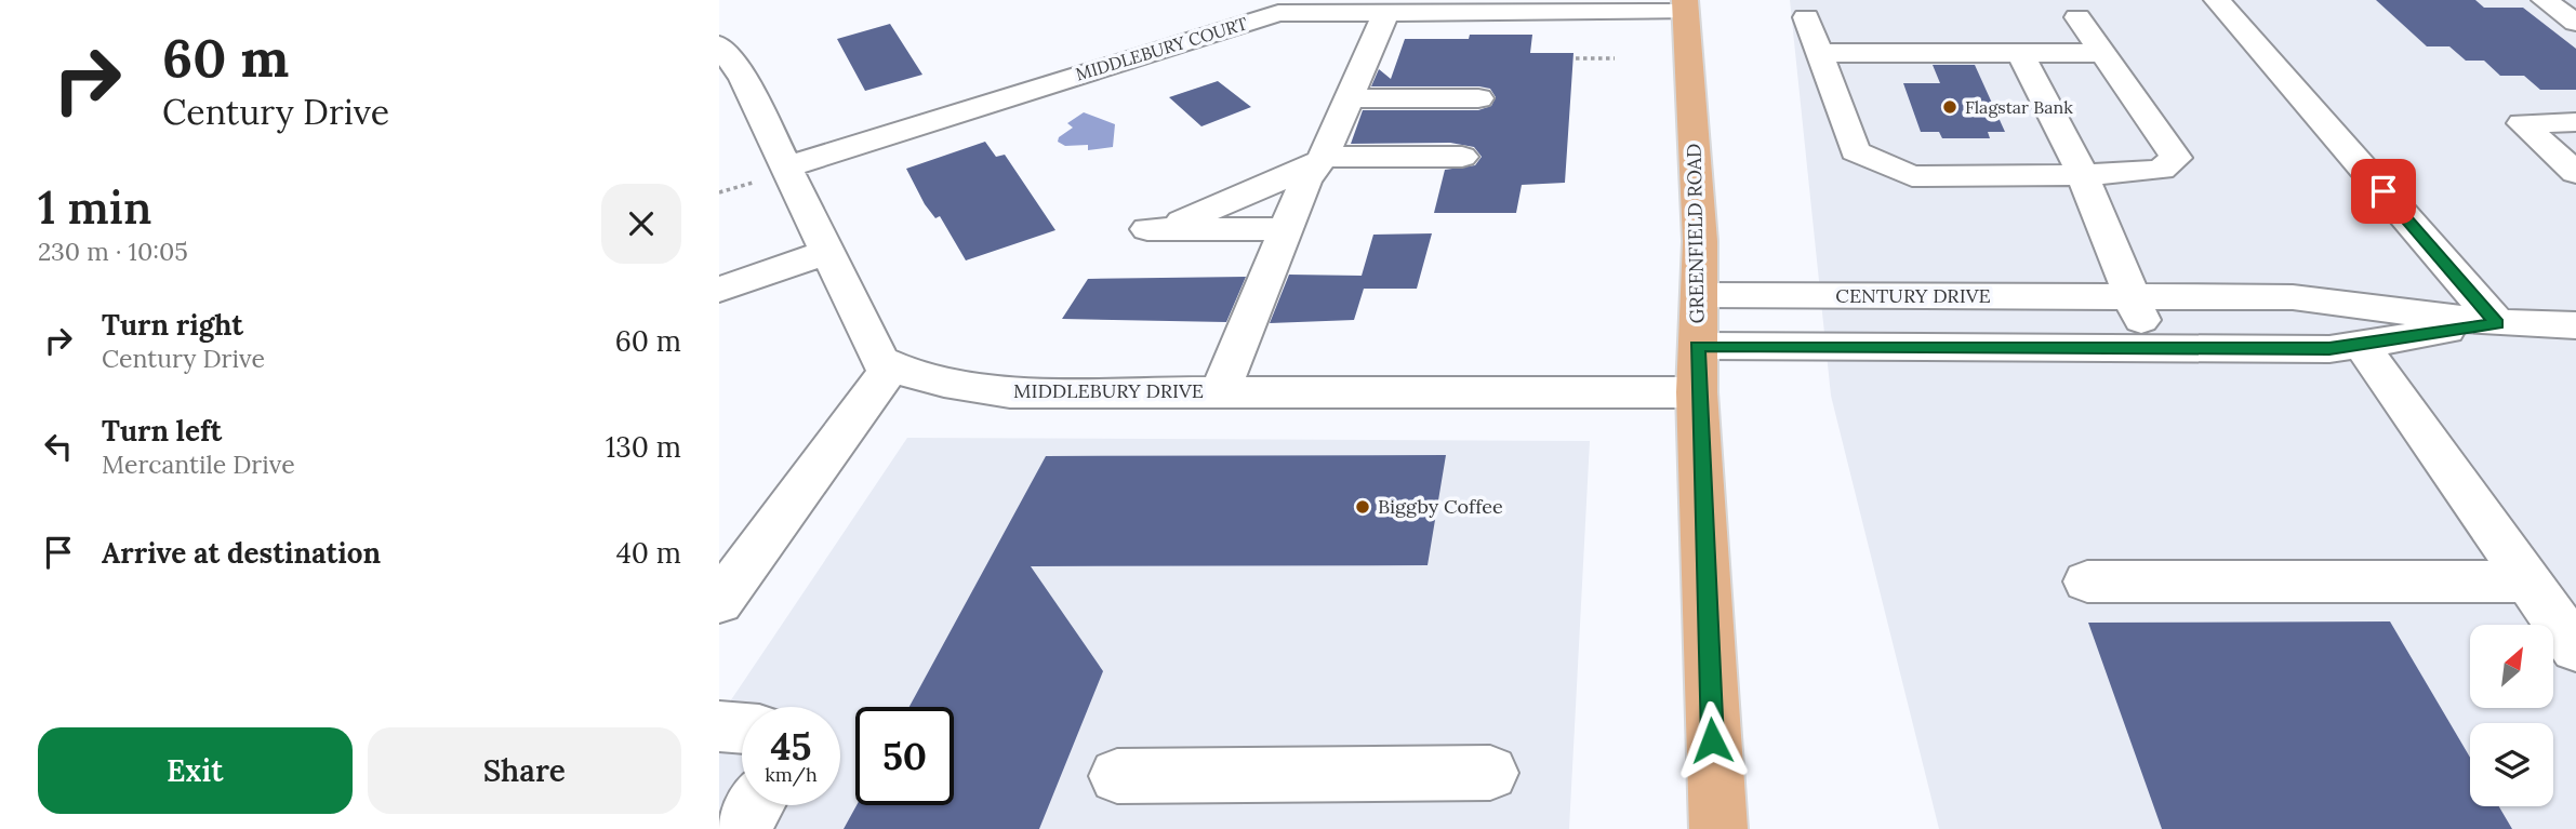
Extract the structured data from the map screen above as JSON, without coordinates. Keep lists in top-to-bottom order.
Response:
{
  "streets": {
    "main road": ["GREENFIELD ROAD"],
    "street": ["MIDDLEBURY COURT", "CENTURY DRIVE", "MIDDLEBURY DRIVE"]
  },
  "crossings": [
    ["MIDDLEBURY COURT", "GREENFIELD ROAD"],
    ["GREENFIELD ROAD", "CENTURY DRIVE"],
    ["GREENFIELD ROAD", "MIDDLEBURY DRIVE"]
  ],
  "places": ["Flagstar Bank", "Biggby Coffee"],
  "north": "top right",
  "page": {
    "turn": ["60 m", "Century Drive"],
    "heading": ["1 min", "230 m · 10:05"],
    "list": [
      {
        "name": "Turn right",
        "note": "Century Drive",
        "value": "60 m"
      },
      {
        "name": "Turn left",
        "note": "Mercantile Drive",
        "value": "130 m"
      },
      {
        "name": "Arrive at destination",
        "value": "40 m"
      }
    ],
    "speed": "45 km/h",
    "limit": "50",
    "buttons": ["Exit", "Share"]
  }
}
